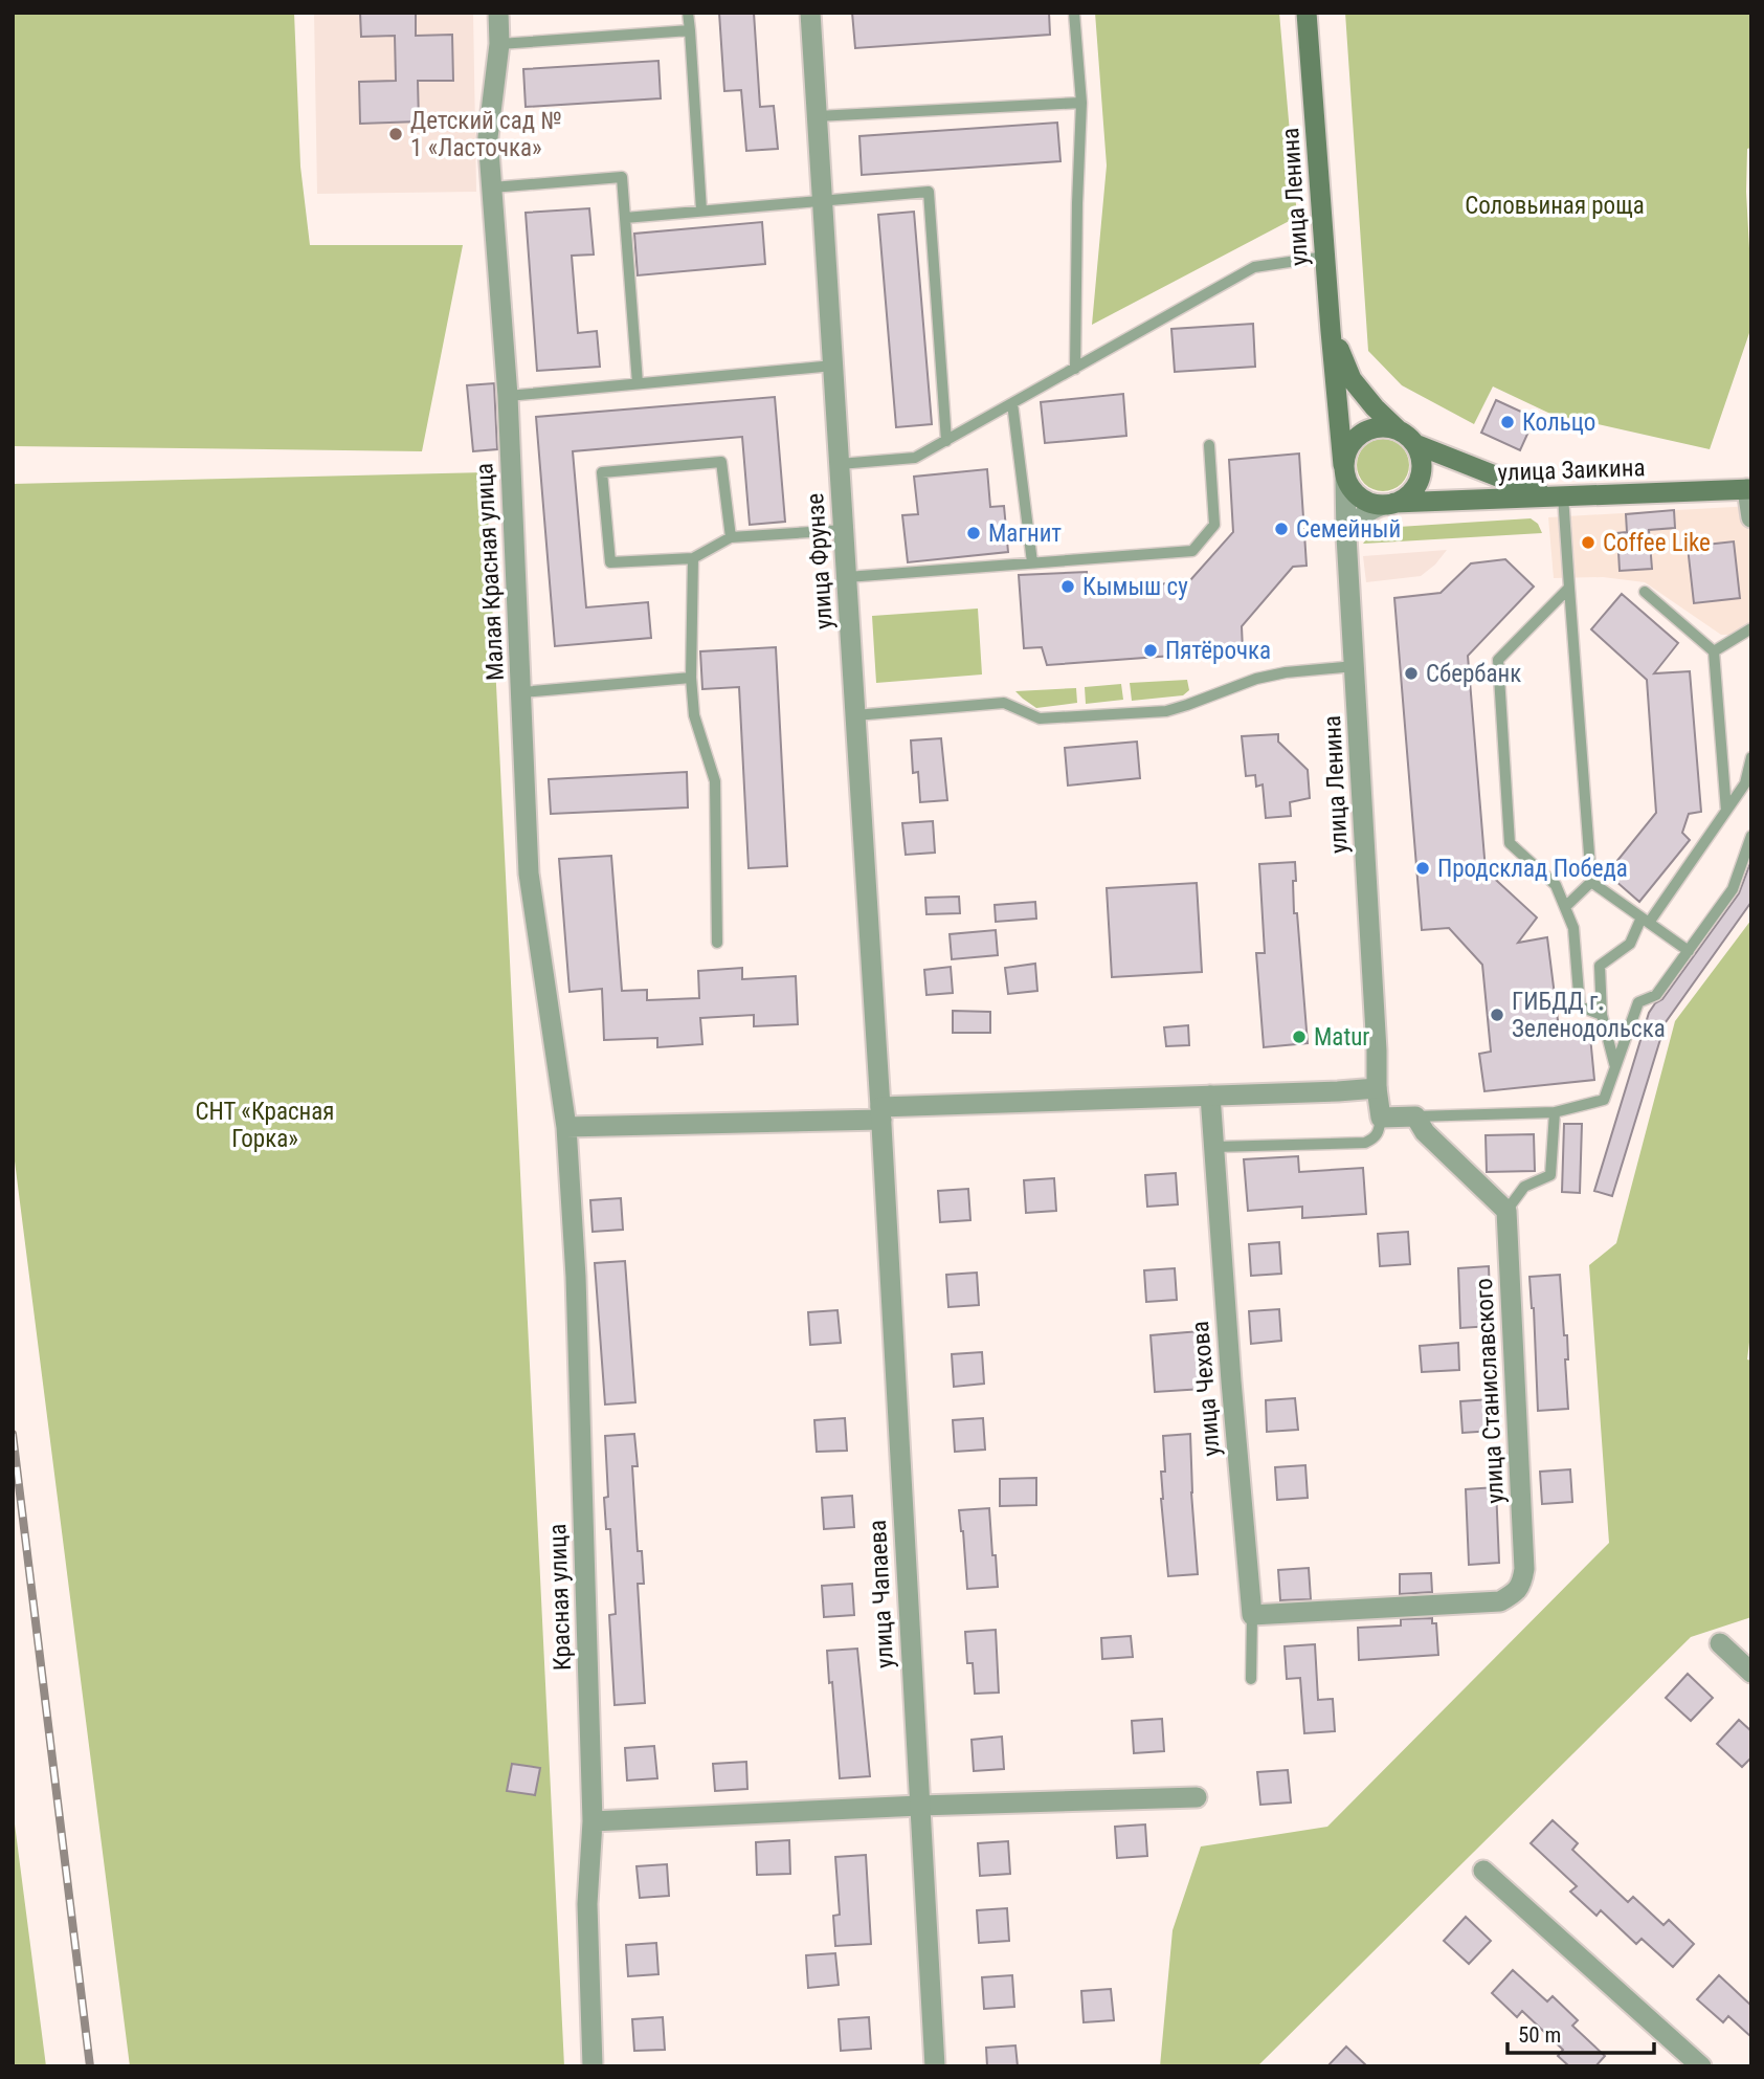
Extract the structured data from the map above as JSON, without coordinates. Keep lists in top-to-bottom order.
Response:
{
  "streets": {
    "main road": ["улица Ленина", "улица Заикина"],
    "street": [
      "улица Фрунзе",
      "Малая Красная улица",
      "улица Чехова",
      "улица Станиславского",
      "улица Чапаева",
      "Красная улица"
    ]
  },
  "crossings": [
    ["улица Ленина", "улица Заикина"],
    ["улица Фрунзе", "улица Чапаева"],
    ["Малая Красная улица", "Красная улица"],
    ["улица Чехова", "улица Станиславского"]
  ],
  "parks": ["Соловьиная роща", "СНТ «Красная Горка»"],
  "places": [
    "Детский сад № 1 «Ласточка»",
    "Кольцо",
    "Семейный",
    "Магнит",
    "Coffee Like",
    "Кымыш су",
    "Пятёрочка",
    "Сбербанк",
    "Продсклад Победа",
    "ГИБДД г. Зеленодольска",
    "Matur"
  ],
  "scale_bar": "50 m"
}
